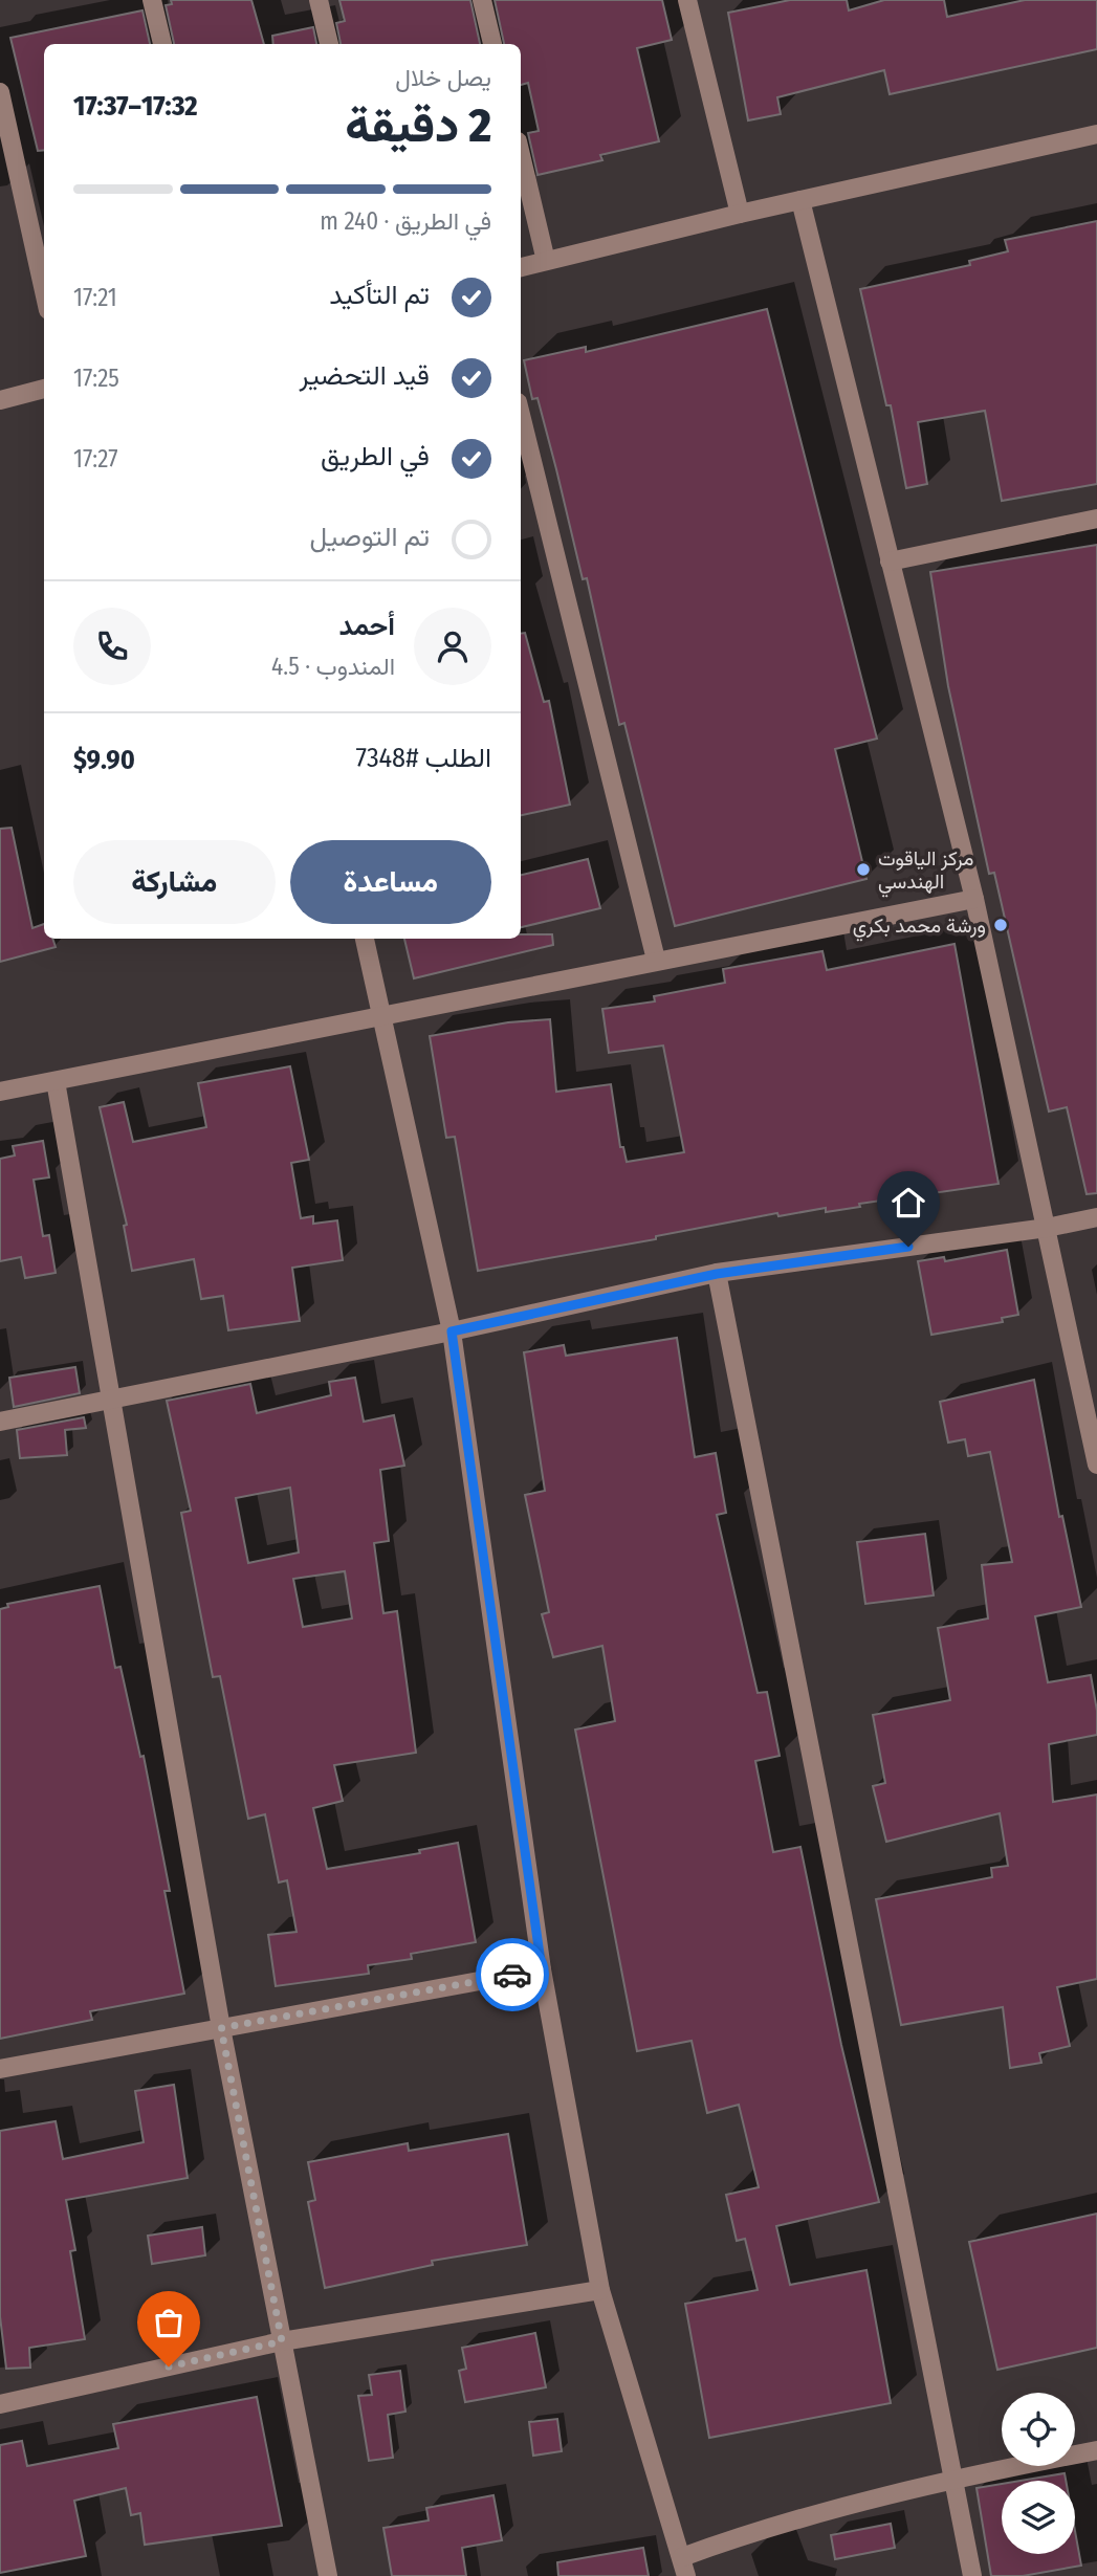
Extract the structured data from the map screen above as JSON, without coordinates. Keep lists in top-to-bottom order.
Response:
{
  "places": ["مركز الياقوت الهندسي", "ورشة محمد بكري"],
  "page": {
    "heading": ["2 دقيقة", "يصل خلال", "17:32–17:37"],
    "panel": [
      "أحمد",
      "المندوب · 4.5",
      "الطلب #7348",
      "$9.90"
    ],
    "bar": "في الطريق · 240 m",
    "list": [
      ["تم التأكيد", "17:21"],
      ["قيد التحضير", "17:25"],
      ["في الطريق", "17:27"],
      "تم التوصيل"
    ],
    "buttons": ["مساعدة", "مشاركة"]
  }
}
